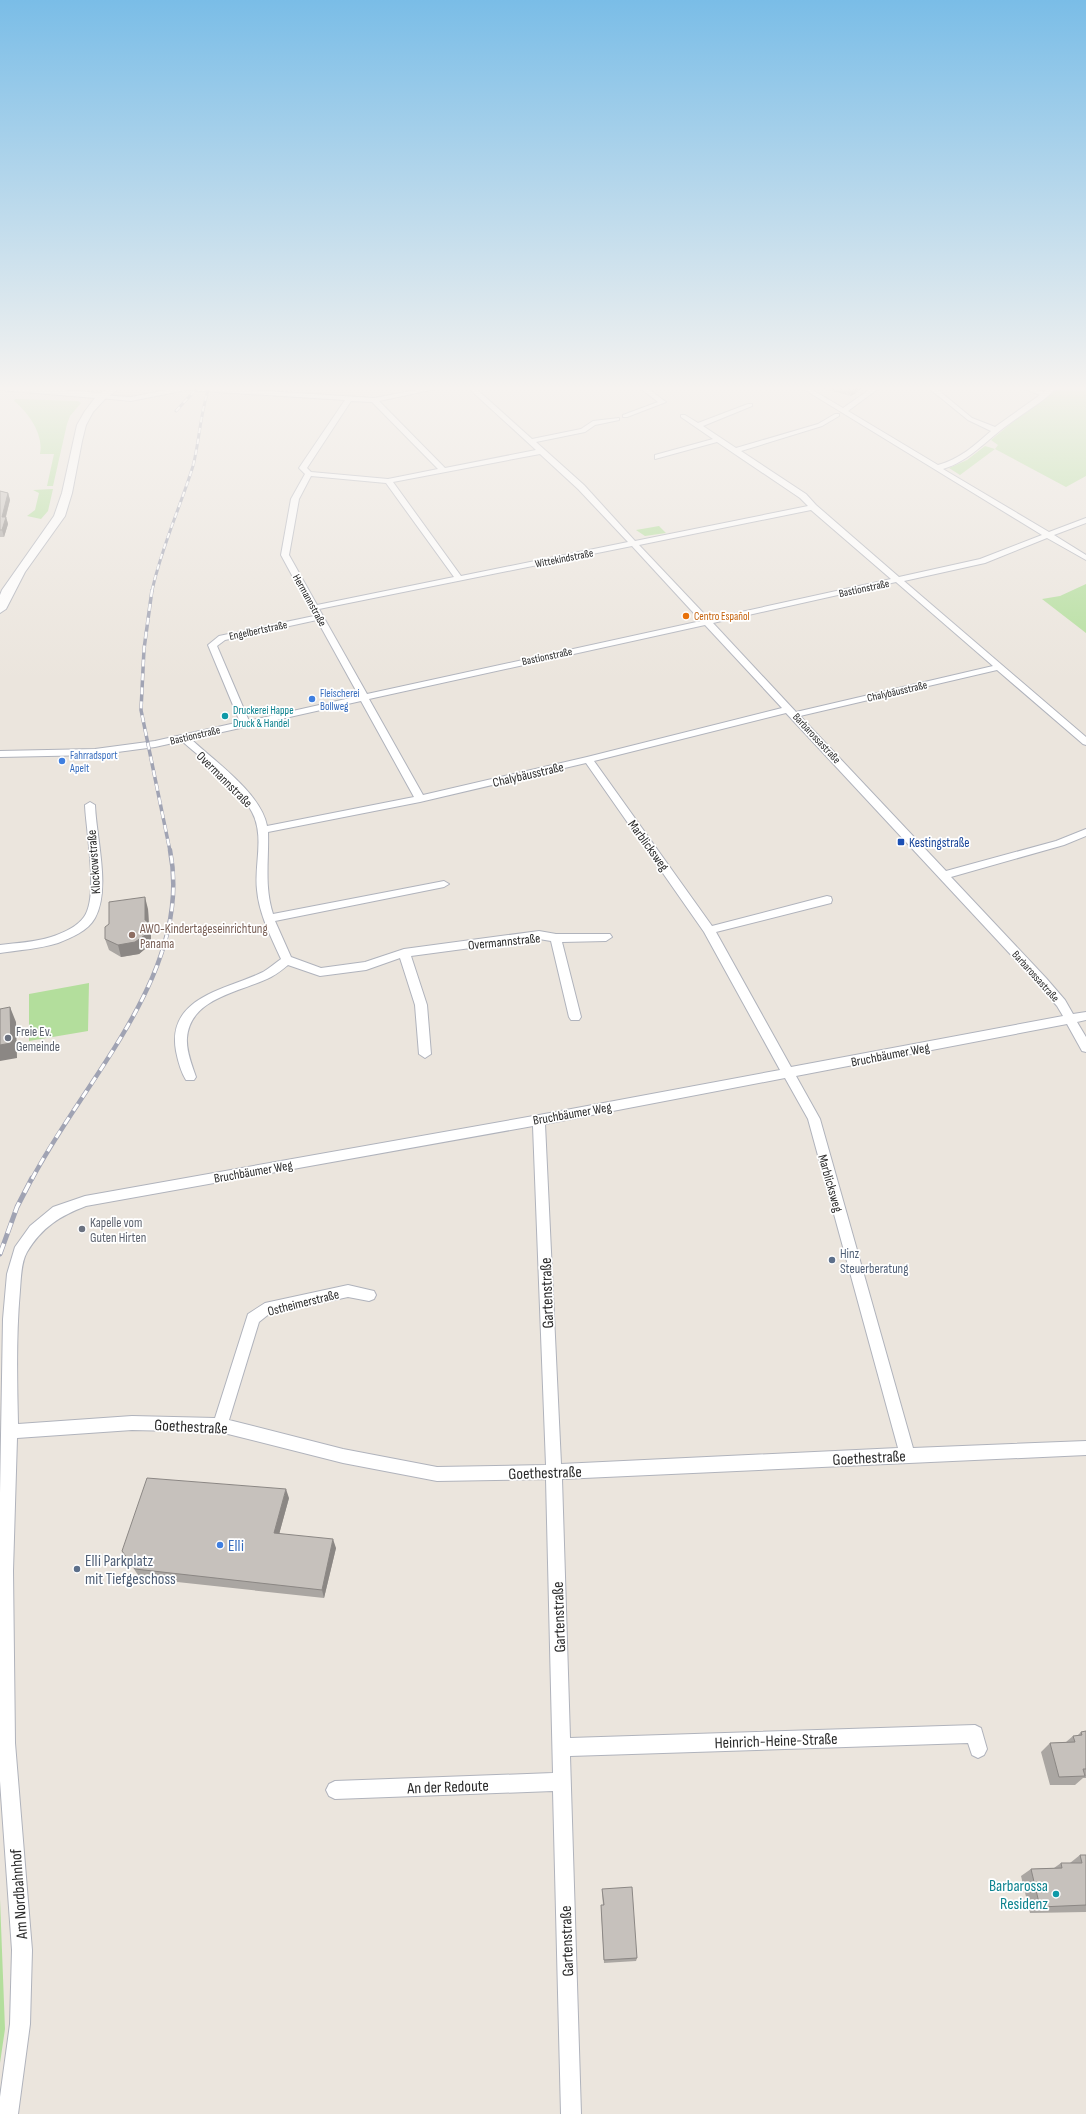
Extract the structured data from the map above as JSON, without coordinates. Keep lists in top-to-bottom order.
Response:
{
  "streets": {
    "street": [
      "Wittekindstraße",
      "Bastionstraße",
      "Hermannstraße",
      "Engelbertstraße",
      "Chalybäusstraße",
      "Barbarossastraße",
      "Overmannstraße",
      "Marblicksweg",
      "Klockowstraße",
      "Bruchbäumer Weg",
      "Gartenstraße",
      "Ostheimerstraße",
      "Goethestraße",
      "Heinrich-Heine-Straße",
      "An der Redoute",
      "Am Nordbahnhof"
    ]
  },
  "crossings": [
    ["Wittekindstraße", "Hermannstraße"],
    ["Wittekindstraße", "Barbarossastraße"],
    ["Bastionstraße", "Hermannstraße"],
    ["Bastionstraße", "Engelbertstraße"],
    ["Bastionstraße", "Barbarossastraße"],
    ["Bastionstraße", "Overmannstraße"],
    ["Hermannstraße", "Engelbertstraße"],
    ["Hermannstraße", "Chalybäusstraße"],
    ["Chalybäusstraße", "Barbarossastraße"],
    ["Chalybäusstraße", "Overmannstraße"],
    ["Chalybäusstraße", "Marblicksweg"],
    ["Barbarossastraße", "Bruchbäumer Weg"],
    ["Marblicksweg", "Bruchbäumer Weg"],
    ["Marblicksweg", "Goethestraße"],
    ["Bruchbäumer Weg", "Gartenstraße"],
    ["Bruchbäumer Weg", "Am Nordbahnhof"],
    ["Gartenstraße", "Goethestraße"],
    ["Gartenstraße", "Heinrich-Heine-Straße"],
    ["Gartenstraße", "An der Redoute"],
    ["Ostheimerstraße", "Goethestraße"],
    ["Goethestraße", "Am Nordbahnhof"]
  ],
  "places": {
    "other": [
      "Centro Español",
      "Fleischerei Bollweg",
      "Druckerei Happe Druck & Handel",
      "Fahrradsport Apelt",
      "AWO-Kindertageseinrichtung Panama",
      "Freie Ev. Gemeinde",
      "Kapelle vom Guten Hirten",
      "Hinz Steuerberatung",
      "Elli",
      "Elli Parkplatz mit Tiefgeschoss",
      "Barbarossa Residenz"
    ],
    "transit": ["Kestingstraße"]
  }
}
